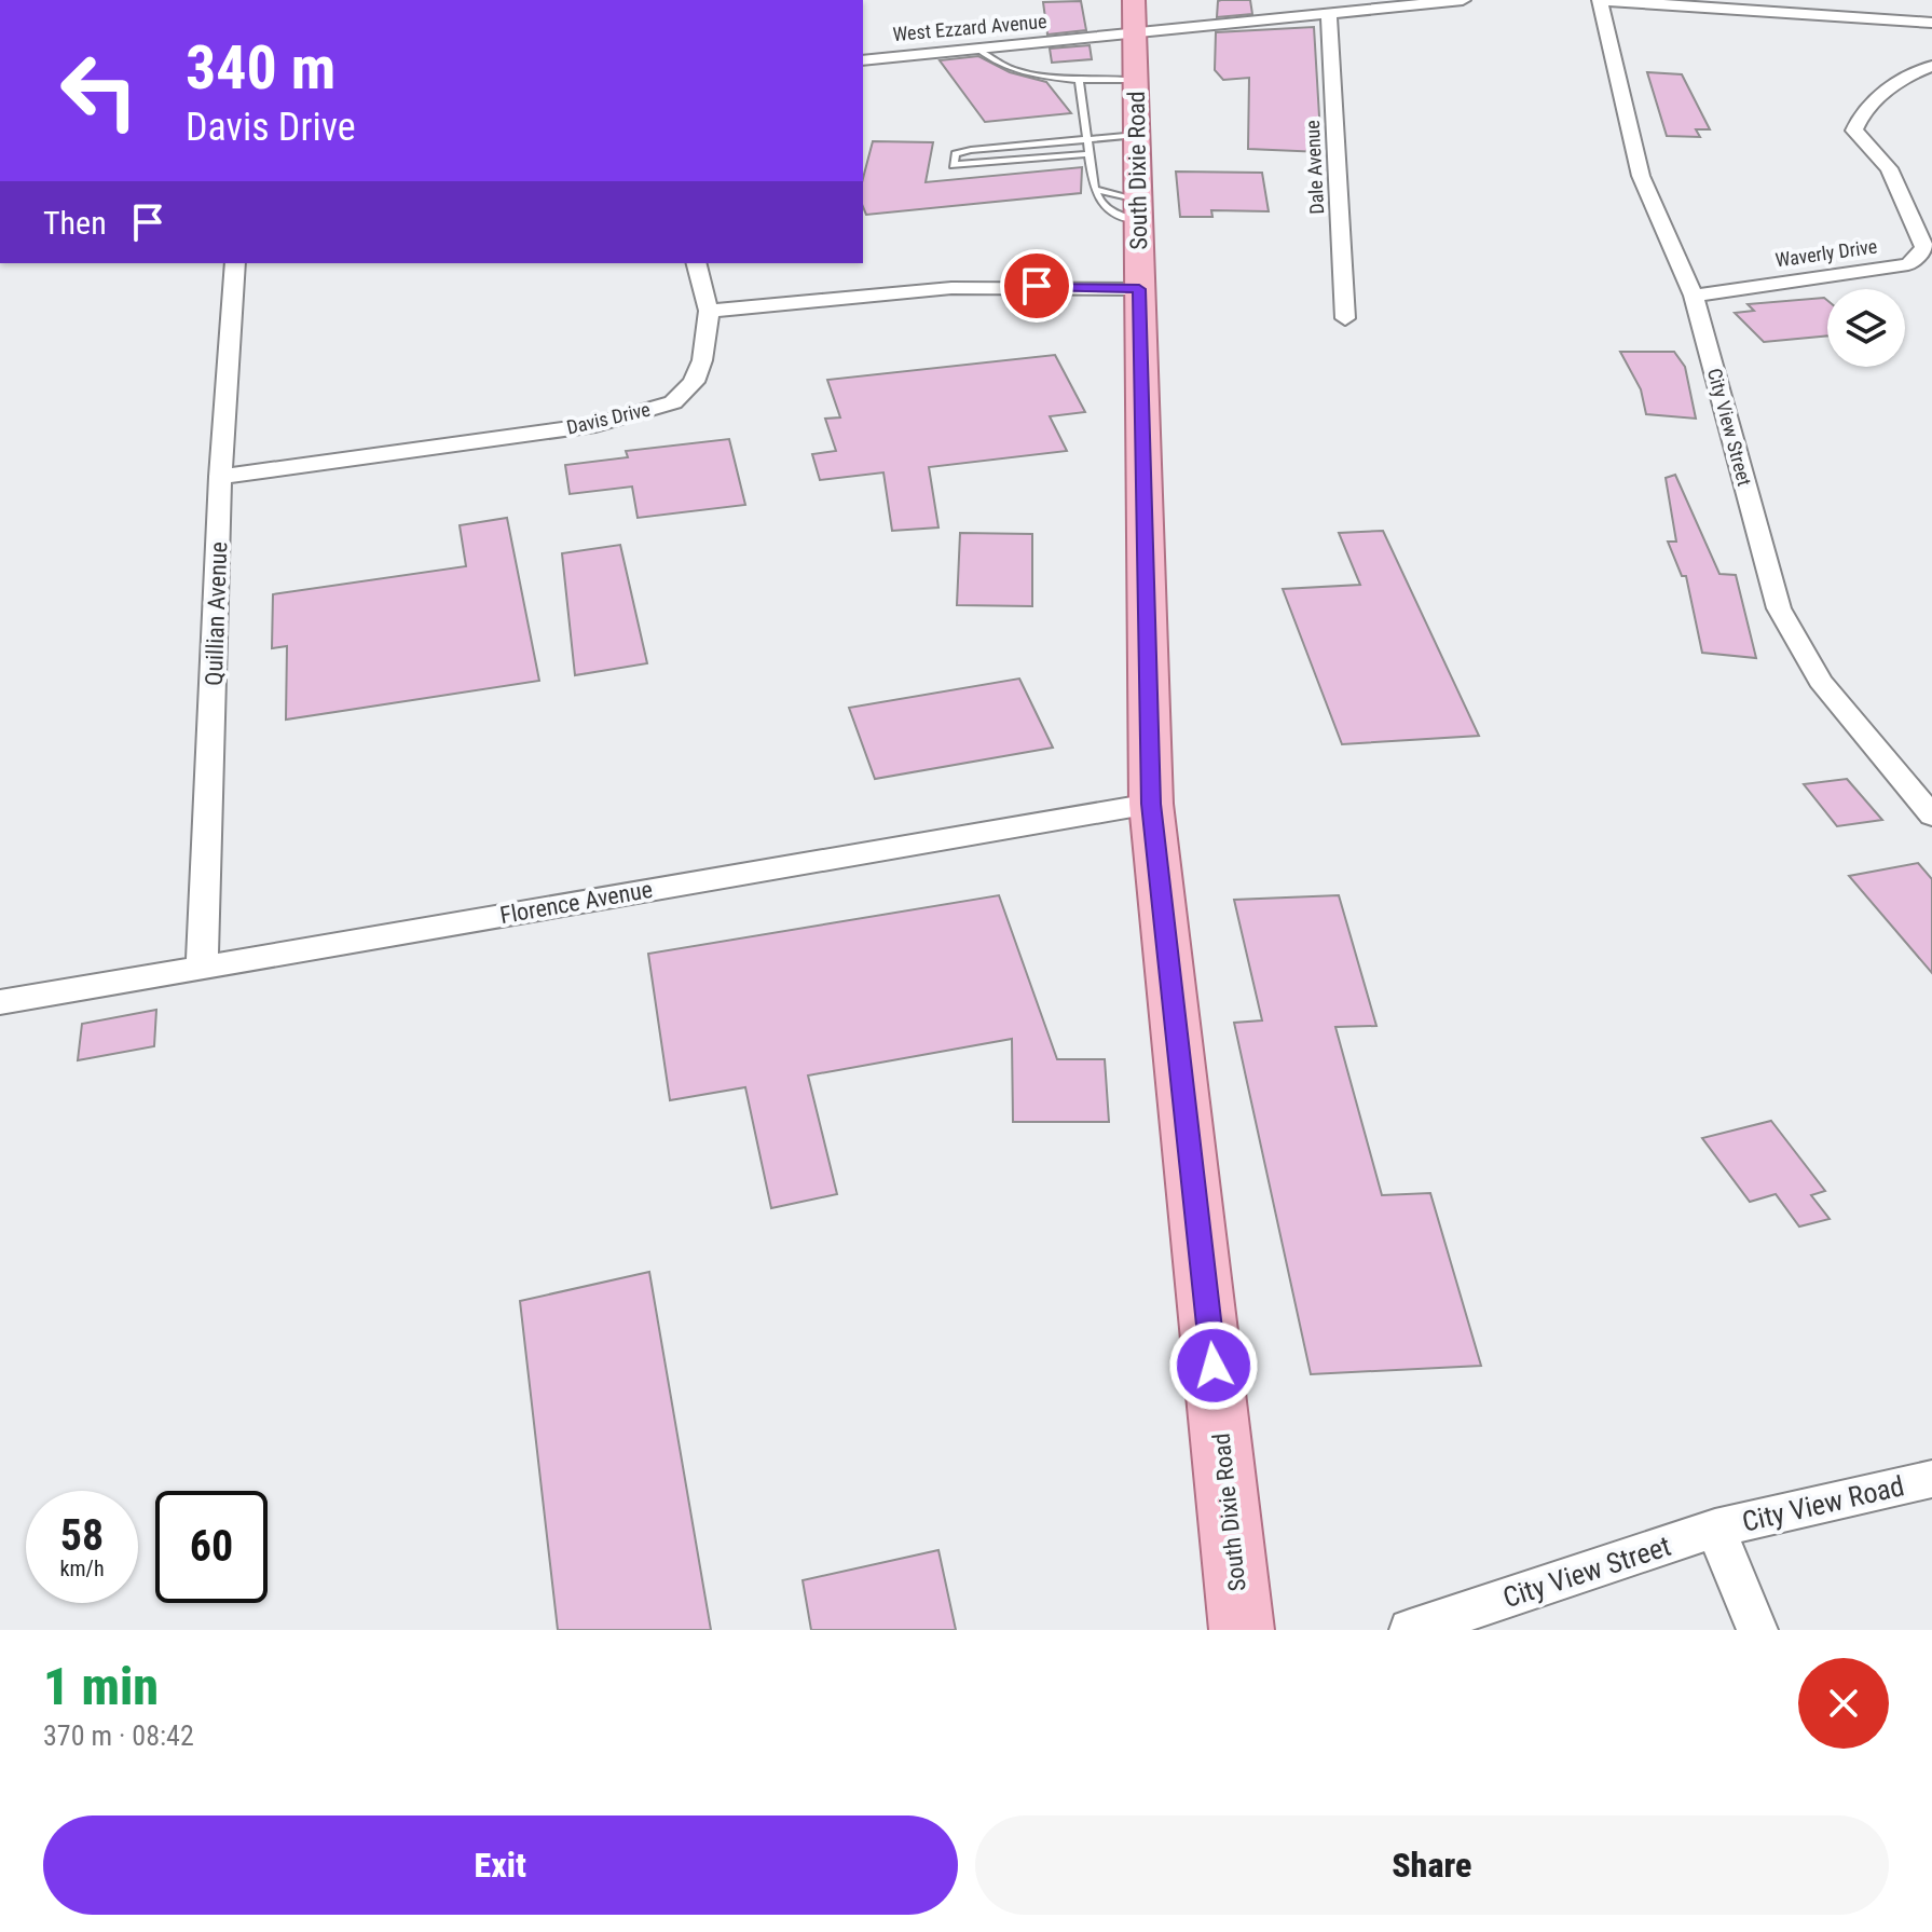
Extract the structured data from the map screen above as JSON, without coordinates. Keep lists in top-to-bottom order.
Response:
{
  "streets": {
    "main road": ["South Dixie Road"],
    "street": [
      "West Ezzard Avenue",
      "Dale Avenue",
      "Waverly Drive",
      "Davis Drive",
      "City View Street",
      "Quillian Avenue",
      "Florence Avenue",
      "City View Road"
    ]
  },
  "crossings": [
    ["West Ezzard Avenue", "Dale Avenue"],
    ["West Ezzard Avenue", "South Dixie Road"],
    ["South Dixie Road", "Florence Avenue"],
    ["Waverly Drive", "City View Street"],
    ["Davis Drive", "Quillian Avenue"],
    ["City View Street", "City View Road"],
    ["Quillian Avenue", "Florence Avenue"]
  ],
  "page": {
    "turn": ["340 m", "Davis Drive"],
    "then": "Then",
    "speed": "58 km/h",
    "limit": "60",
    "heading": ["1 min", "370 m · 08:42"],
    "buttons": ["Exit", "Share"]
  }
}
